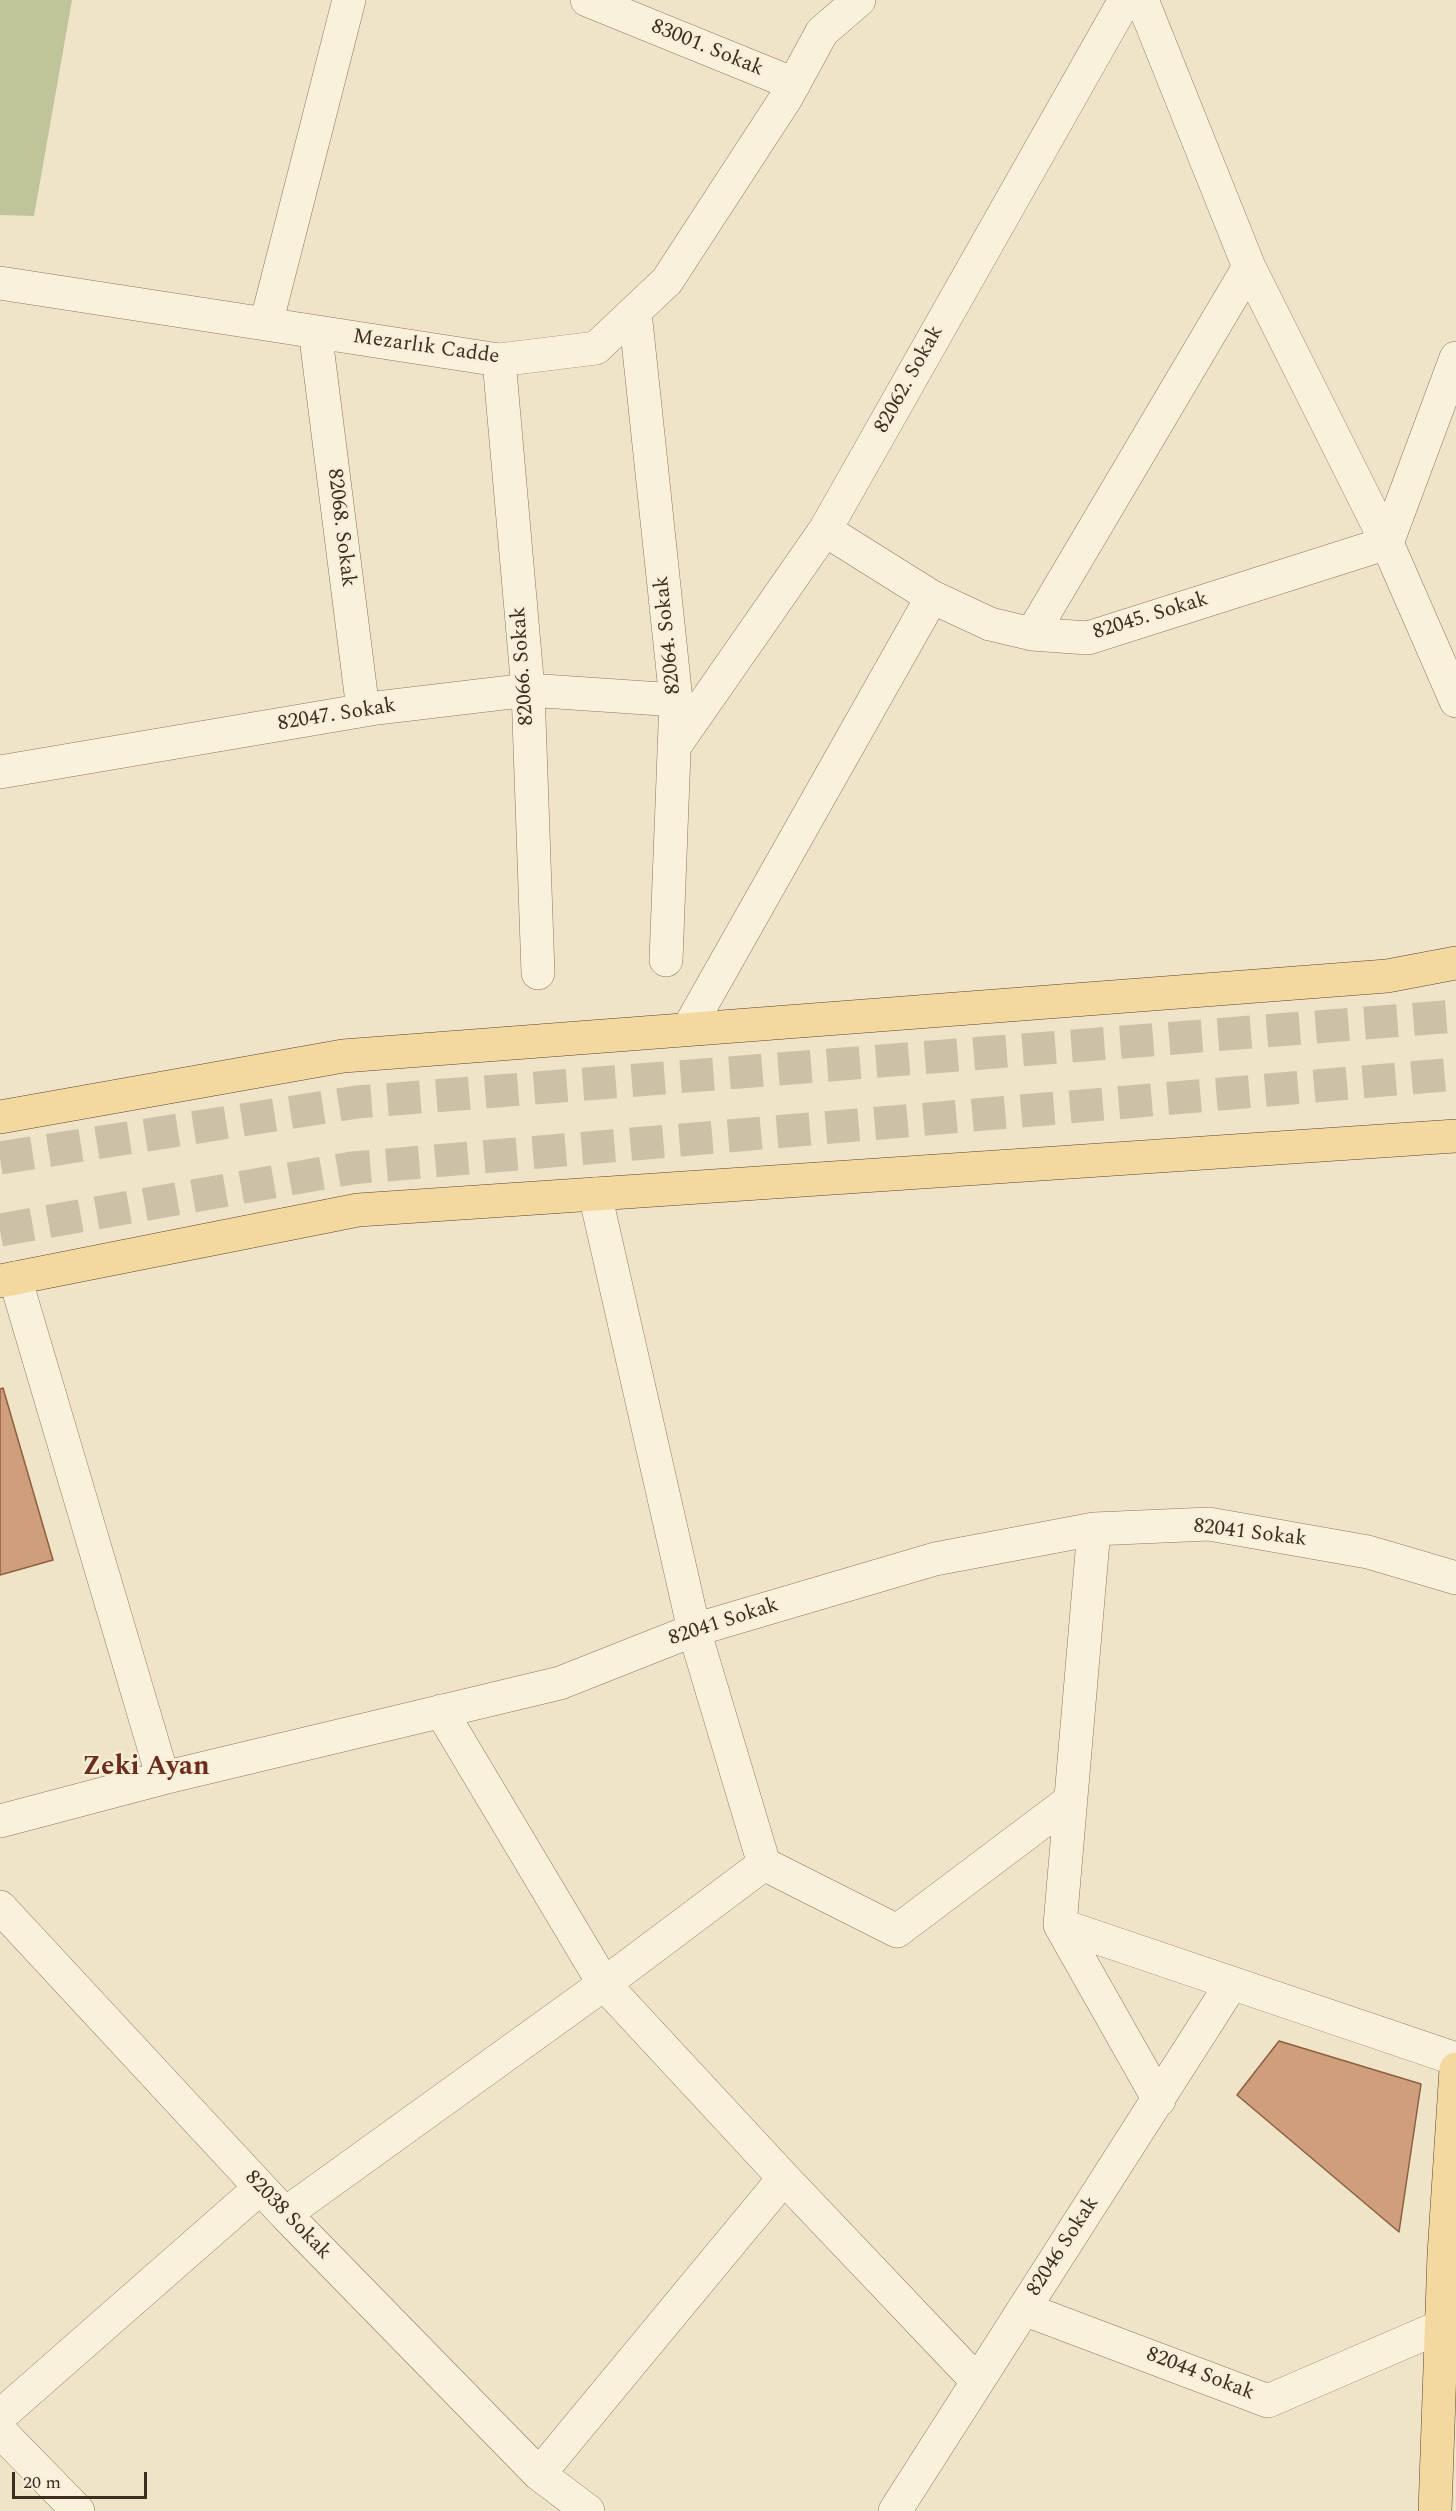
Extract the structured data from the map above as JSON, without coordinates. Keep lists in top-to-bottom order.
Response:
{
  "streets": {
    "street": [
      "83001. Sokak",
      "Mezarlık Cadde",
      "82062. Sokak",
      "82068. Sokak",
      "82045. Sokak",
      "82064. Sokak",
      "82066. Sokak",
      "82047. Sokak",
      "82041 Sokak",
      "82038 Sokak",
      "82046 Sokak",
      "82044 Sokak"
    ]
  },
  "crossings": [
    ["83001. Sokak", "Mezarlık Cadde"],
    ["Mezarlık Cadde", "82064. Sokak"],
    ["Mezarlık Cadde", "82066. Sokak"],
    ["82062. Sokak", "82045. Sokak"],
    ["82062. Sokak", "82064. Sokak"],
    ["82068. Sokak", "82047. Sokak"],
    ["82064. Sokak", "82047. Sokak"],
    ["82066. Sokak", "82047. Sokak"],
    ["82046 Sokak", "82044 Sokak"]
  ],
  "districts": ["Zeki Ayan"],
  "scale_bar": "20 m"
}
